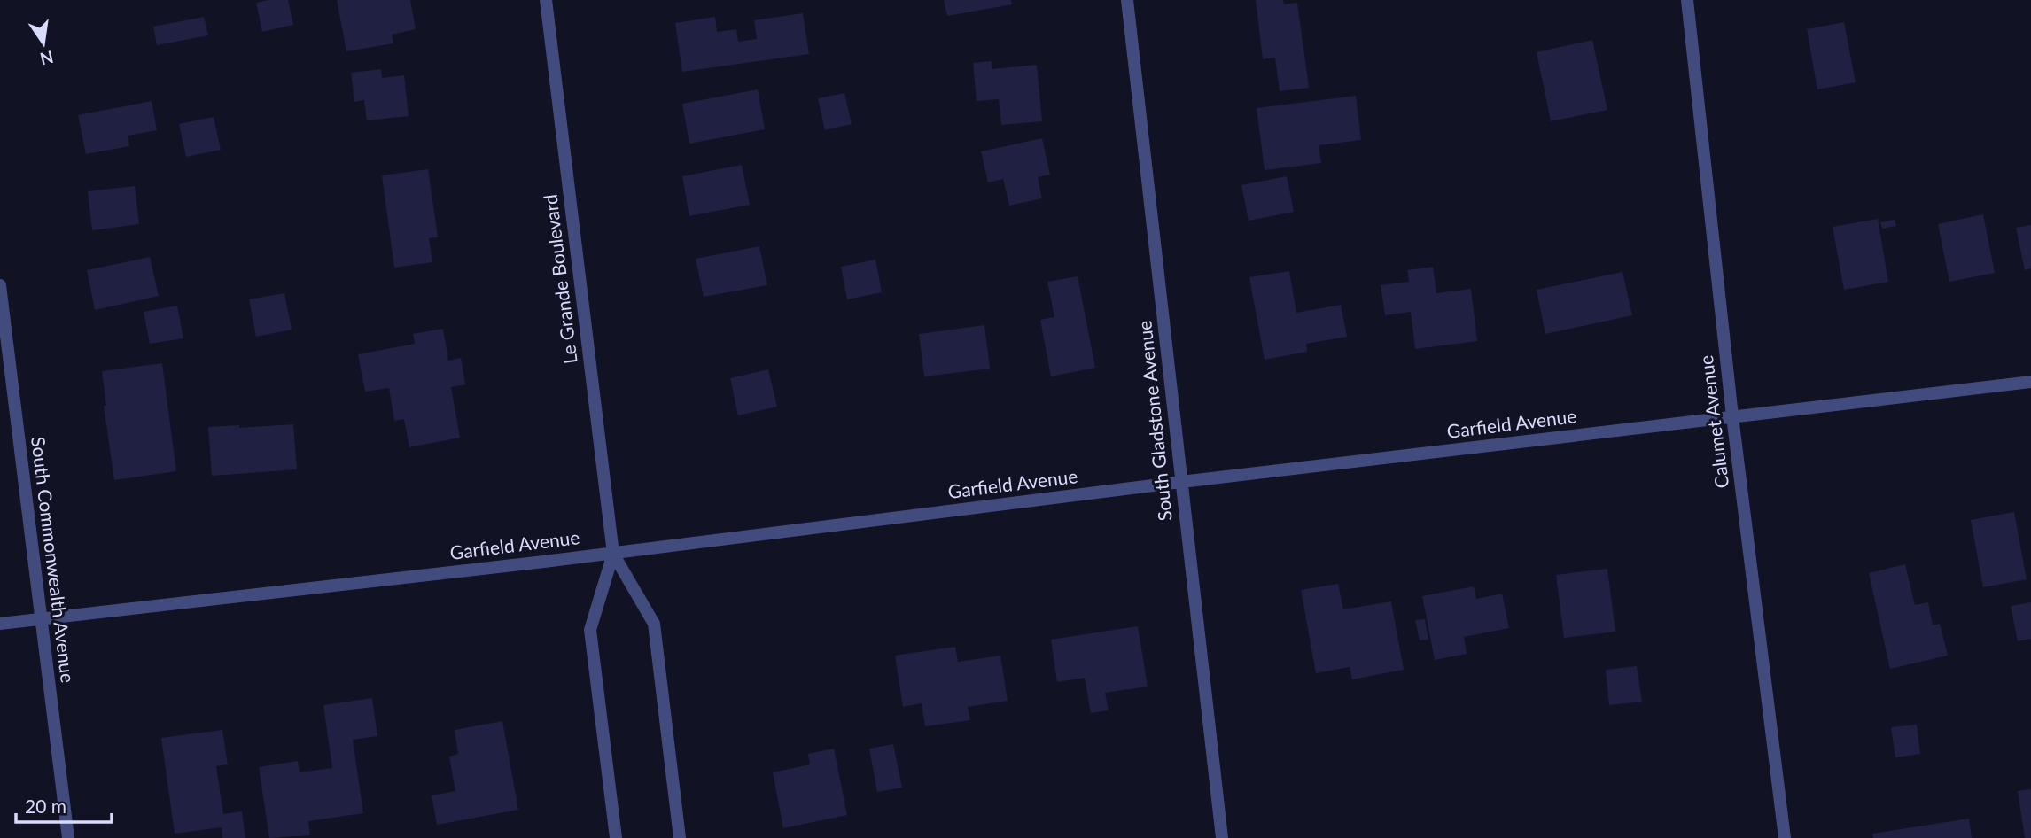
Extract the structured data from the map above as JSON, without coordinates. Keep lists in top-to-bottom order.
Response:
{
  "streets": {
    "street": [
      "Le Grande Boulevard",
      "South Gladstone Avenue",
      "Calumet Avenue",
      "Garfield Avenue",
      "South Commonwealth Avenue"
    ]
  },
  "crossings": [
    ["Le Grande Boulevard", "Garfield Avenue"],
    ["South Gladstone Avenue", "Garfield Avenue"],
    ["Calumet Avenue", "Garfield Avenue"],
    ["Garfield Avenue", "South Commonwealth Avenue"]
  ],
  "scale_bar": "20 m",
  "north": "bottom"
}
